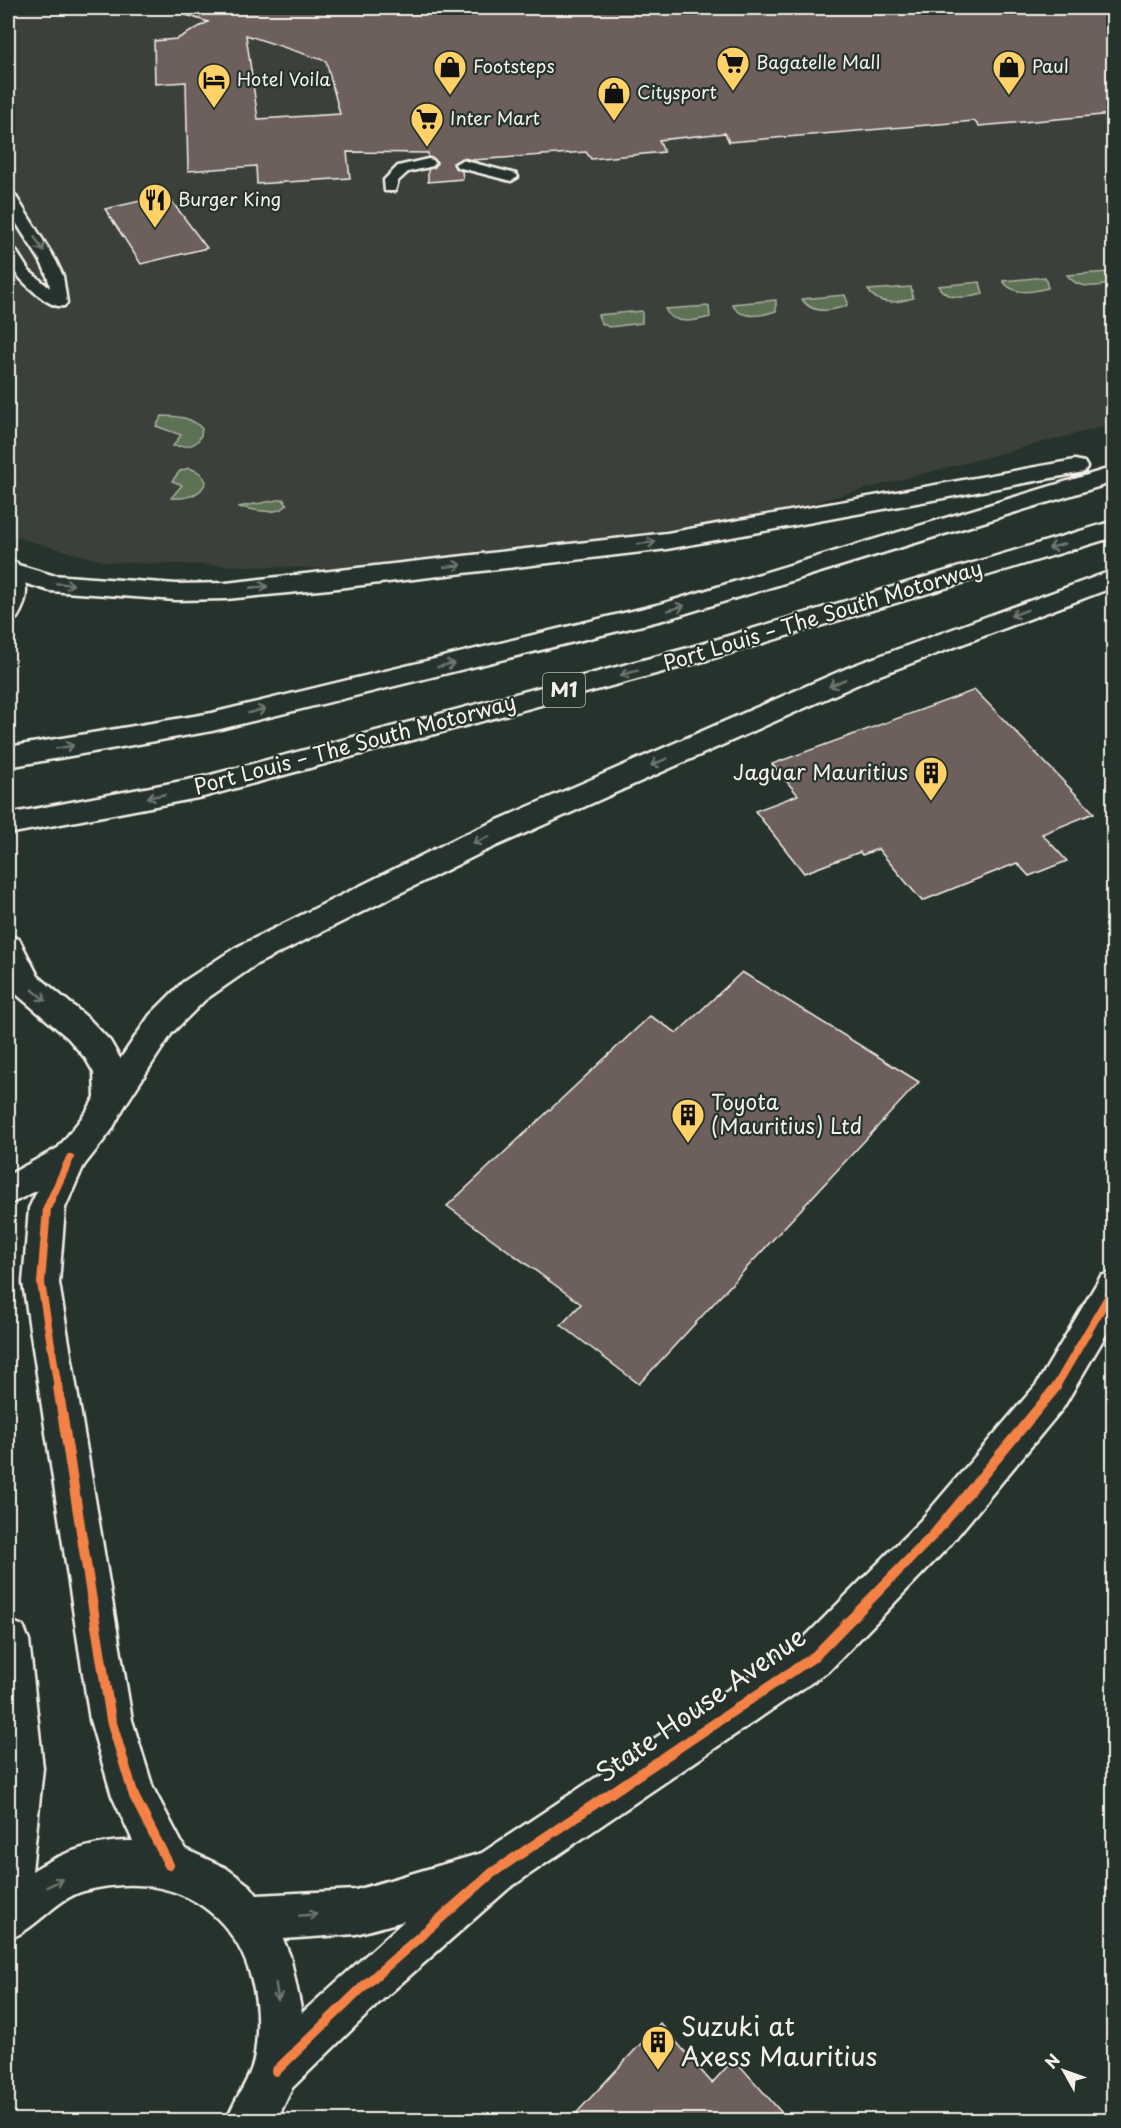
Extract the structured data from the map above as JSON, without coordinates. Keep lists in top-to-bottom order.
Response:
{
  "streets": {
    "main road": ["Port Louis – The South Motorway", "M1", "State House Avenue"]
  },
  "places": {
    "supermarket": ["Bagatelle Mall", "Inter Mart"],
    "shop": ["Footsteps", "Paul", "Citysport"],
    "hotel": ["Hotel Voila"],
    "restaurant": ["Burger King"],
    "building": ["Jaguar Mauritius", "Toyota (Mauritius) Ltd", "Suzuki at Axess Mauritius"]
  },
  "north": "top left"
}
